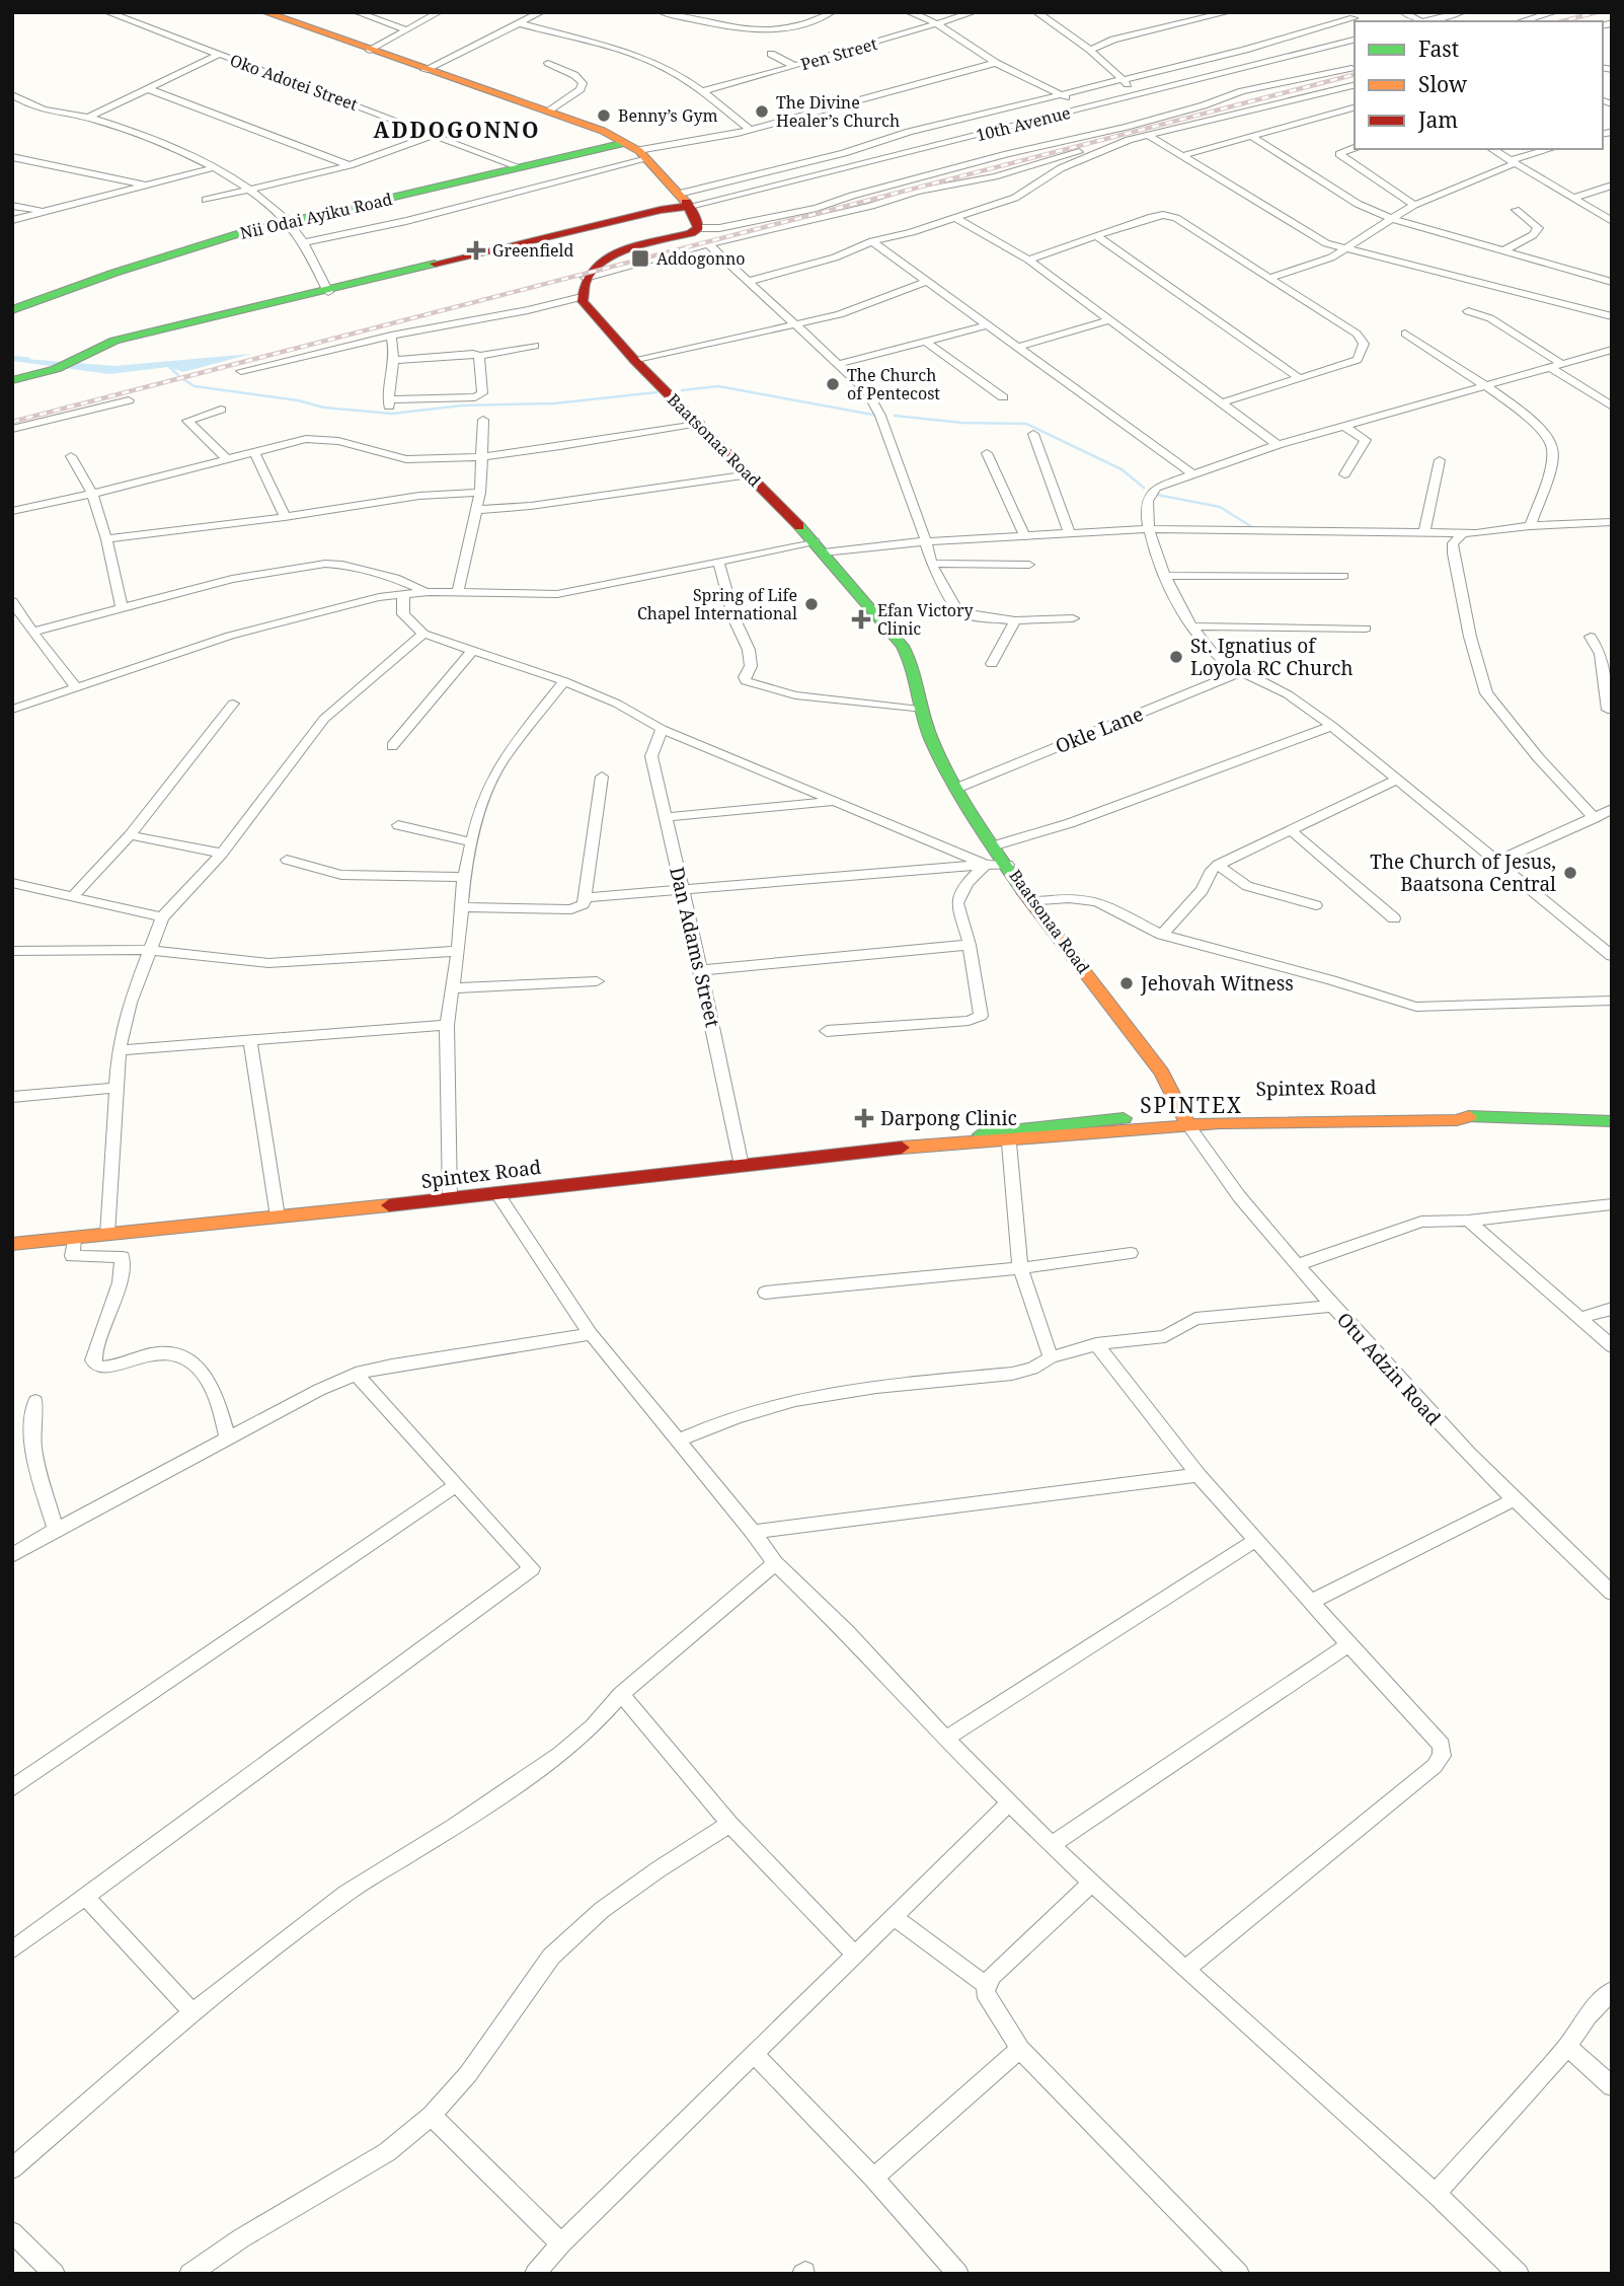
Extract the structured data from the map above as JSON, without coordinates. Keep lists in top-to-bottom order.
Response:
{
  "streets": {
    "street": [
      "Pen Street",
      "Oko Adotei Street",
      "10th Avenue",
      "Nii Odai Ayiku Road",
      "Baatsonaa Road",
      "Okle Lane",
      "Dan Adams Street",
      "Spintex Road",
      "Otu Adzin Road"
    ]
  },
  "crossings": [
    ["Oko Adotei Street", "Nii Odai Ayiku Road"],
    ["Baatsonaa Road", "Okle Lane"],
    ["Baatsonaa Road", "Spintex Road"],
    ["Baatsonaa Road", "Otu Adzin Road"],
    ["Dan Adams Street", "Spintex Road"],
    ["Spintex Road", "Otu Adzin Road"]
  ],
  "districts": ["ADDOGONNO", "SPINTEX"],
  "places": {
    "other": [
      "The Divine Healer’s Church",
      "Benny’s Gym",
      "The Church of Pentecost",
      "Spring of Life Chapel International",
      "St. Ignatius of Loyola RC Church",
      "The Church of Jesus, Baatsona Central",
      "Jehovah Witness"
    ],
    "health": ["Greenfield", "Efan Victory Clinic", "Darpong Clinic"],
    "transit": ["Addogonno"]
  },
  "legend": ["Fast", "Slow", "Jam"]
}
